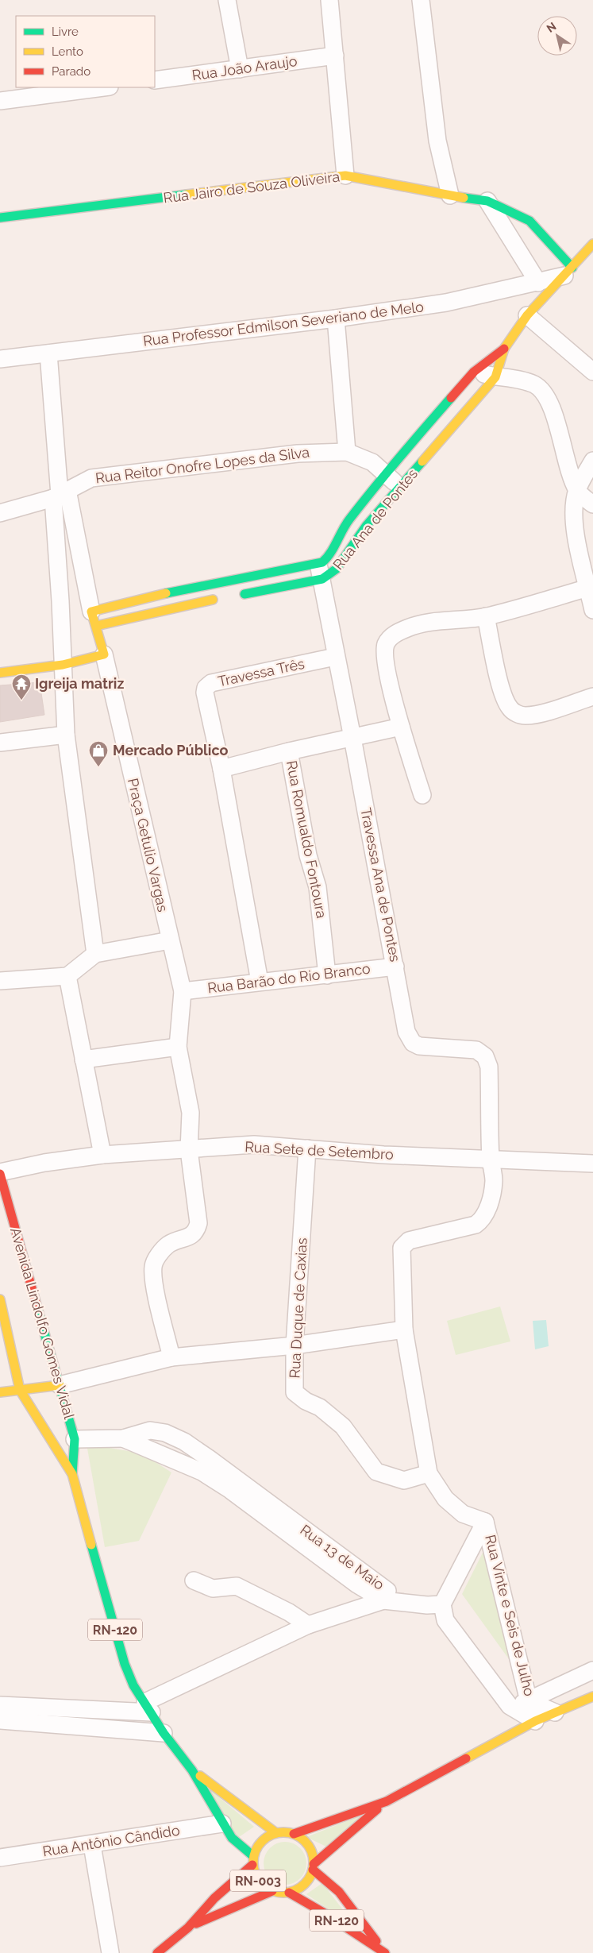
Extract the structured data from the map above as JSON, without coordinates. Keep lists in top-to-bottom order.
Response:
{
  "streets": {
    "main road": [
      "Rua Jairo de Souza Oliveira",
      "Rua Ana de Pontes",
      "Praça Getulio Vargas",
      "Avenida Lindolfo Gomes Vidal",
      "RN-120",
      "RN-003"
    ],
    "street": [
      "Rua João Araujo",
      "Rua Professor Edmilson Severiano de Melo",
      "Rua Reitor Onofre Lopes da Silva",
      "Travessa Três",
      "Rua Romualdo Fontoura",
      "Travessa Ana de Pontes",
      "Rua Barão do Rio Branco",
      "Rua Sete de Setembro",
      "Rua Duque de Caxias",
      "Rua 13 de Maio",
      "Rua Vinte e Seis de Julho",
      "Rua Antônio Cândido"
    ]
  },
  "crossings": [
    ["Rua Jairo de Souza Oliveira", "Rua Professor Edmilson Severiano de Melo"],
    ["Rua Jairo de Souza Oliveira", "Rua Ana de Pontes"],
    ["Rua Professor Edmilson Severiano de Melo", "Rua Ana de Pontes"],
    ["Rua Professor Edmilson Severiano de Melo", "Praça Getulio Vargas"],
    ["Rua Reitor Onofre Lopes da Silva", "Rua Ana de Pontes"],
    ["Rua Reitor Onofre Lopes da Silva", "Praça Getulio Vargas"],
    ["Rua Ana de Pontes", "Praça Getulio Vargas"],
    ["Rua Ana de Pontes", "Travessa Ana de Pontes"],
    ["Travessa Três", "Travessa Ana de Pontes"],
    ["Rua Romualdo Fontoura", "Rua Barão do Rio Branco"],
    ["Praça Getulio Vargas", "Rua Barão do Rio Branco"],
    ["Praça Getulio Vargas", "Rua Sete de Setembro"],
    ["Travessa Ana de Pontes", "Rua Barão do Rio Branco"],
    ["Travessa Ana de Pontes", "Rua Sete de Setembro"],
    ["Travessa Ana de Pontes", "Rua Vinte e Seis de Julho"],
    ["Rua Sete de Setembro", "Rua Duque de Caxias"],
    ["Rua Sete de Setembro", "Avenida Lindolfo Gomes Vidal"],
    ["Rua Sete de Setembro", "Rua Vinte e Seis de Julho"],
    ["Rua Duque de Caxias", "Rua Vinte e Seis de Julho"],
    ["Avenida Lindolfo Gomes Vidal", "Rua 13 de Maio"],
    ["Avenida Lindolfo Gomes Vidal", "RN-120"],
    ["Avenida Lindolfo Gomes Vidal", "Rua Antônio Cândido"],
    ["Avenida Lindolfo Gomes Vidal", "RN-003"],
    ["Rua Vinte e Seis de Julho", "RN-003"],
    ["RN-120", "RN-003"]
  ],
  "places": {
    "temple": ["Igreija matriz"],
    "shop": ["Mercado Público"]
  },
  "legend": ["Livre", "Lento", "Parado"],
  "north": "top left"
}
